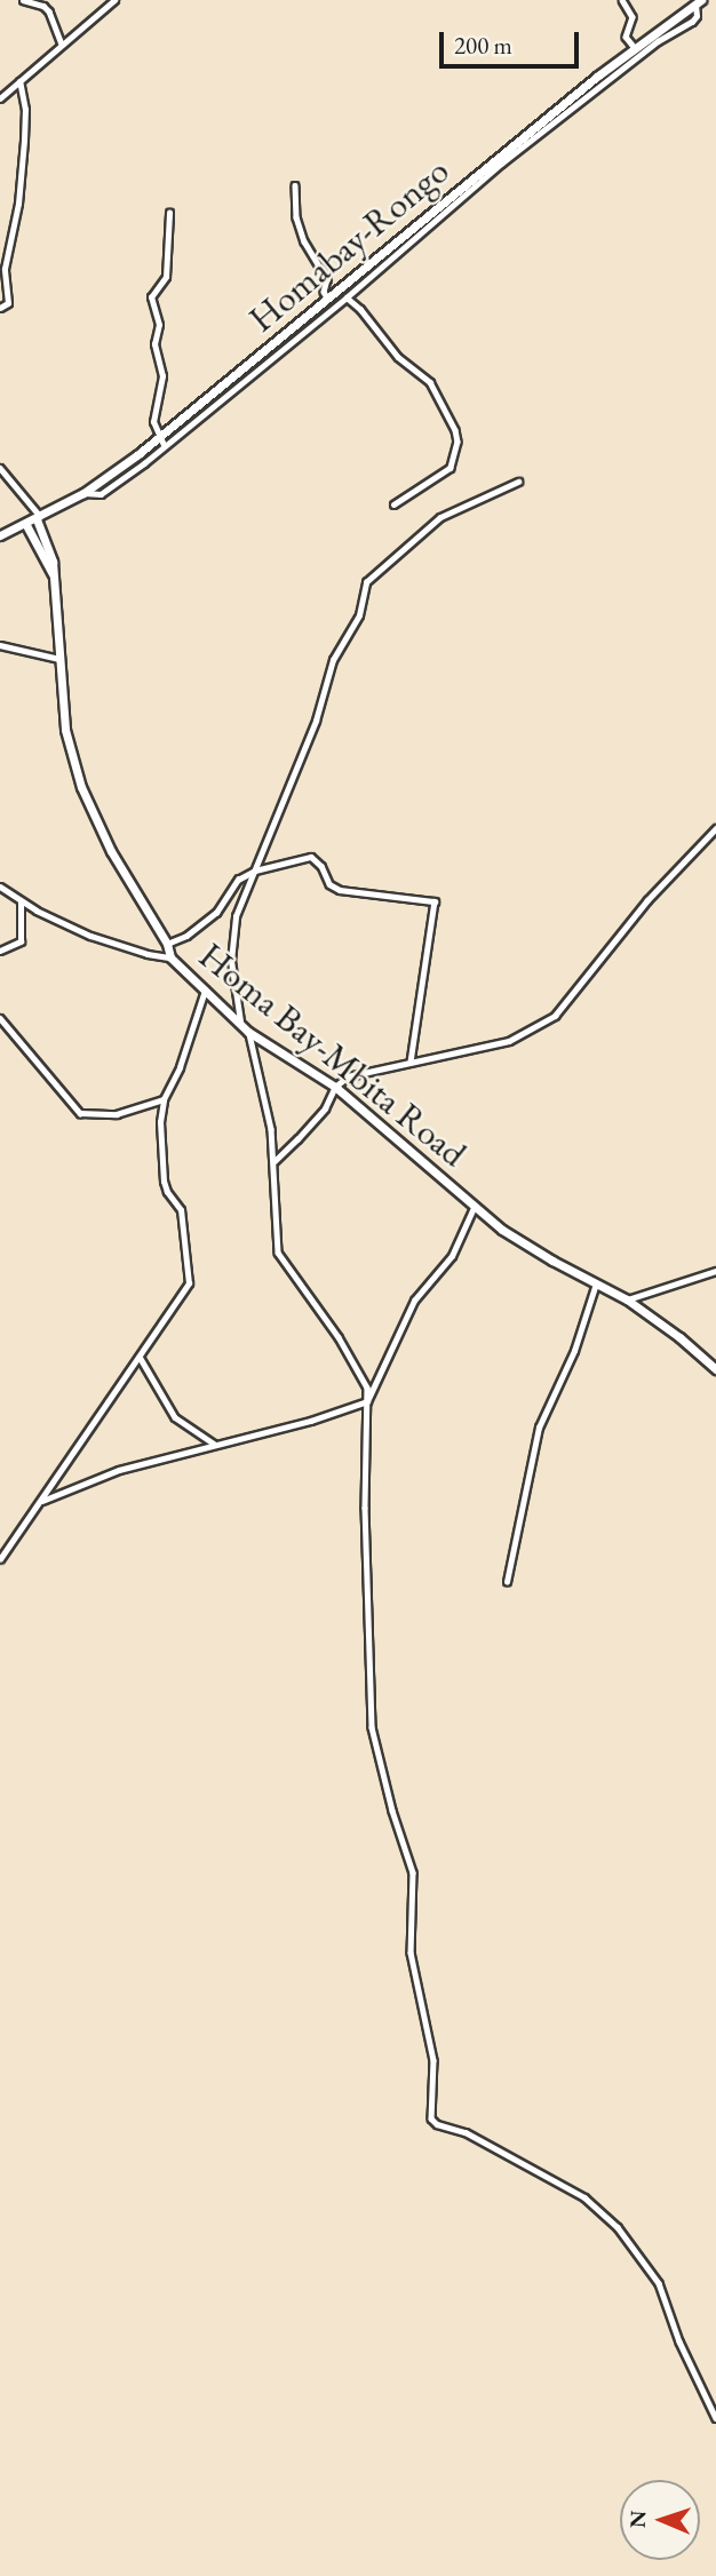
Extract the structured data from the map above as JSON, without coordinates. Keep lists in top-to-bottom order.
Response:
{
  "streets": {
    "highway": ["Homabay-Rongo", "Homa Bay-Mbita Road"]
  },
  "crossings": [
    ["Homabay-Rongo", "Homa Bay-Mbita Road"]
  ],
  "scale_bar": "200 m",
  "north": "left"
}
